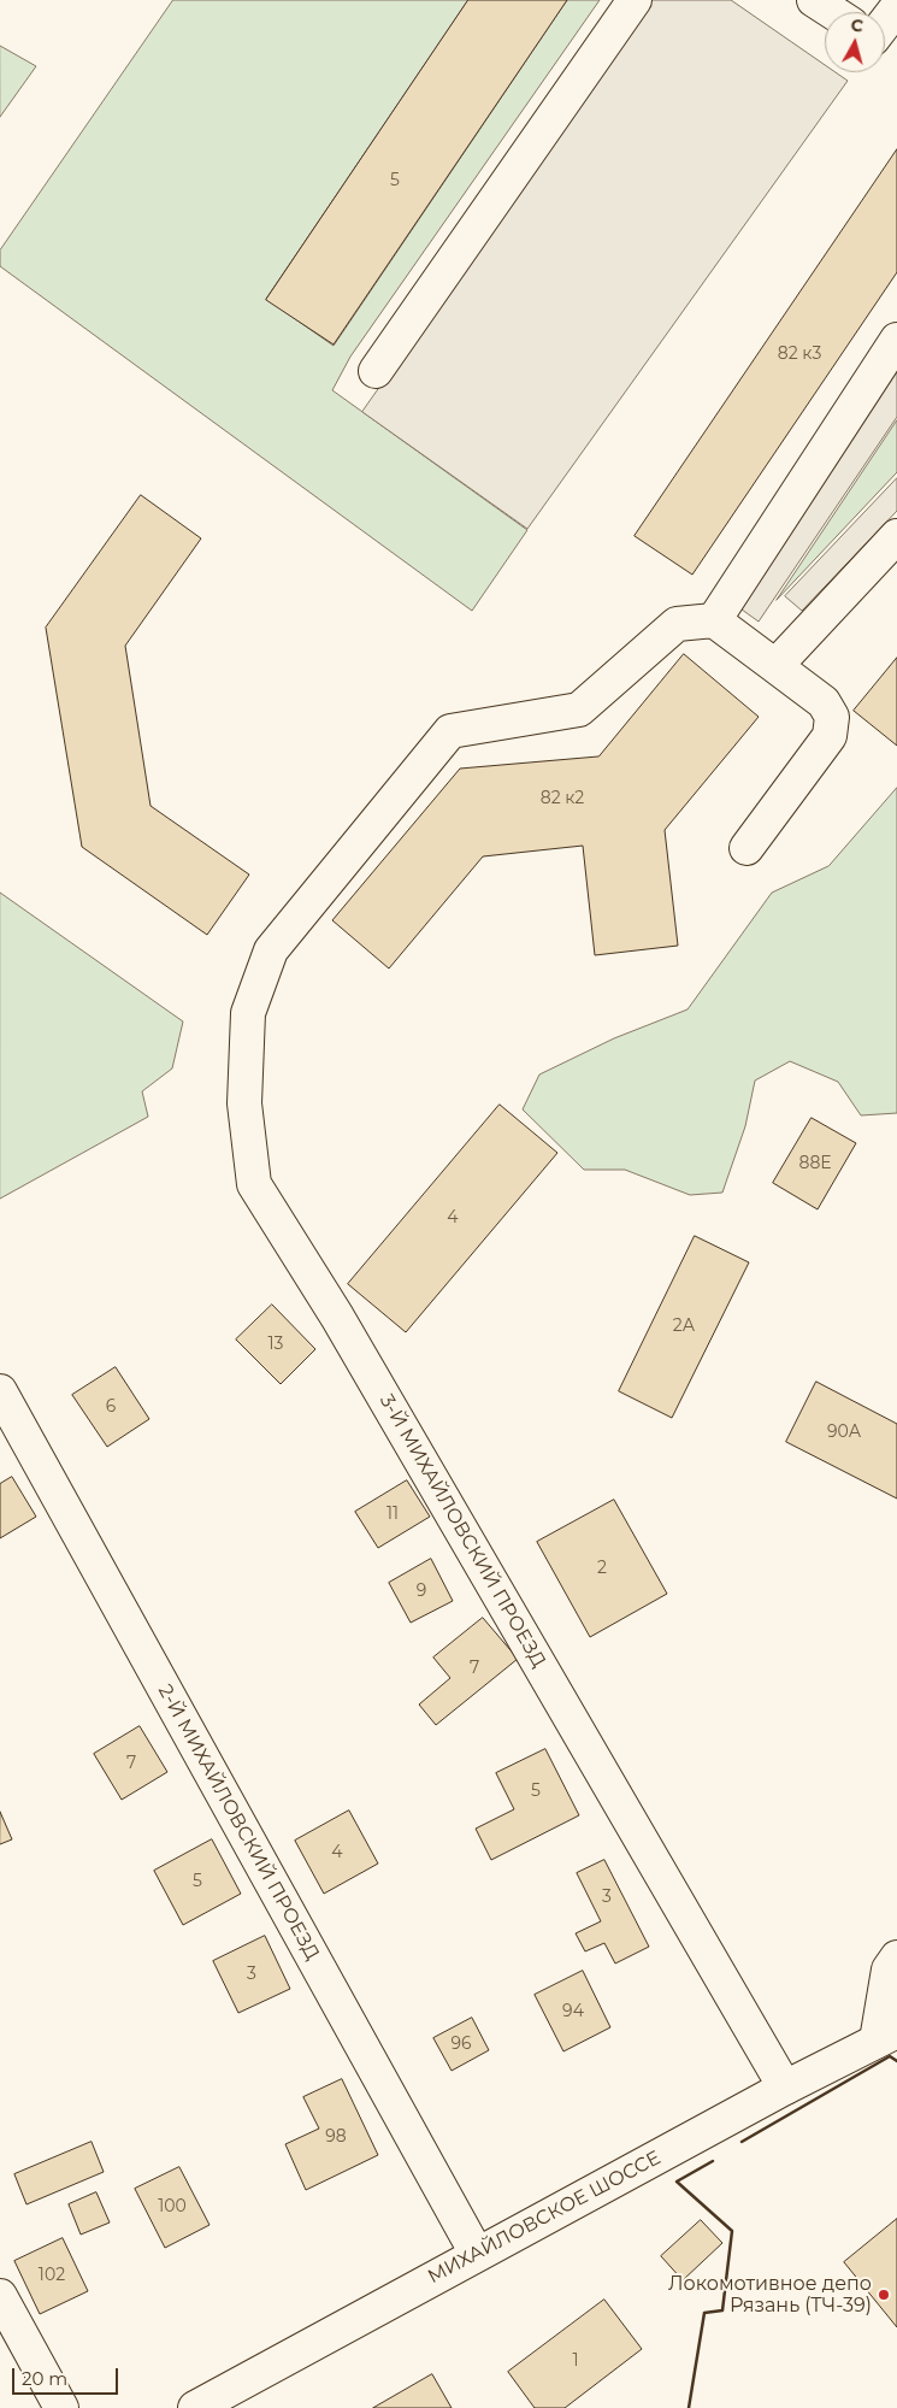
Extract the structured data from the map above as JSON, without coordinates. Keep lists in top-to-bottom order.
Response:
{
  "streets": {
    "street": ["3-Й МИХАЙЛОВСКИЙ ПРОЕЗД", "2-Й МИХАЙЛОВСКИЙ ПРОЕЗД", "МИХАЙЛОВСКОЕ ШОССЕ"]
  },
  "crossings": [
    ["3-Й МИХАЙЛОВСКИЙ ПРОЕЗД", "МИХАЙЛОВСКОЕ ШОССЕ"],
    ["2-Й МИХАЙЛОВСКИЙ ПРОЕЗД", "МИХАЙЛОВСКОЕ ШОССЕ"]
  ],
  "places": ["Локомотивное депо Рязань (ТЧ-39)"],
  "house_numbers": [
    "5",
    "82 к3",
    "82 к2",
    "88Е",
    "4",
    "2А",
    "13",
    "6",
    "90А",
    "11",
    "2",
    "9",
    "7",
    "7",
    "5",
    "4",
    "5",
    "3",
    "3",
    "94",
    "96",
    "98",
    "100",
    "102",
    "1"
  ],
  "scale_bar": "20 m",
  "north": "top"
}
